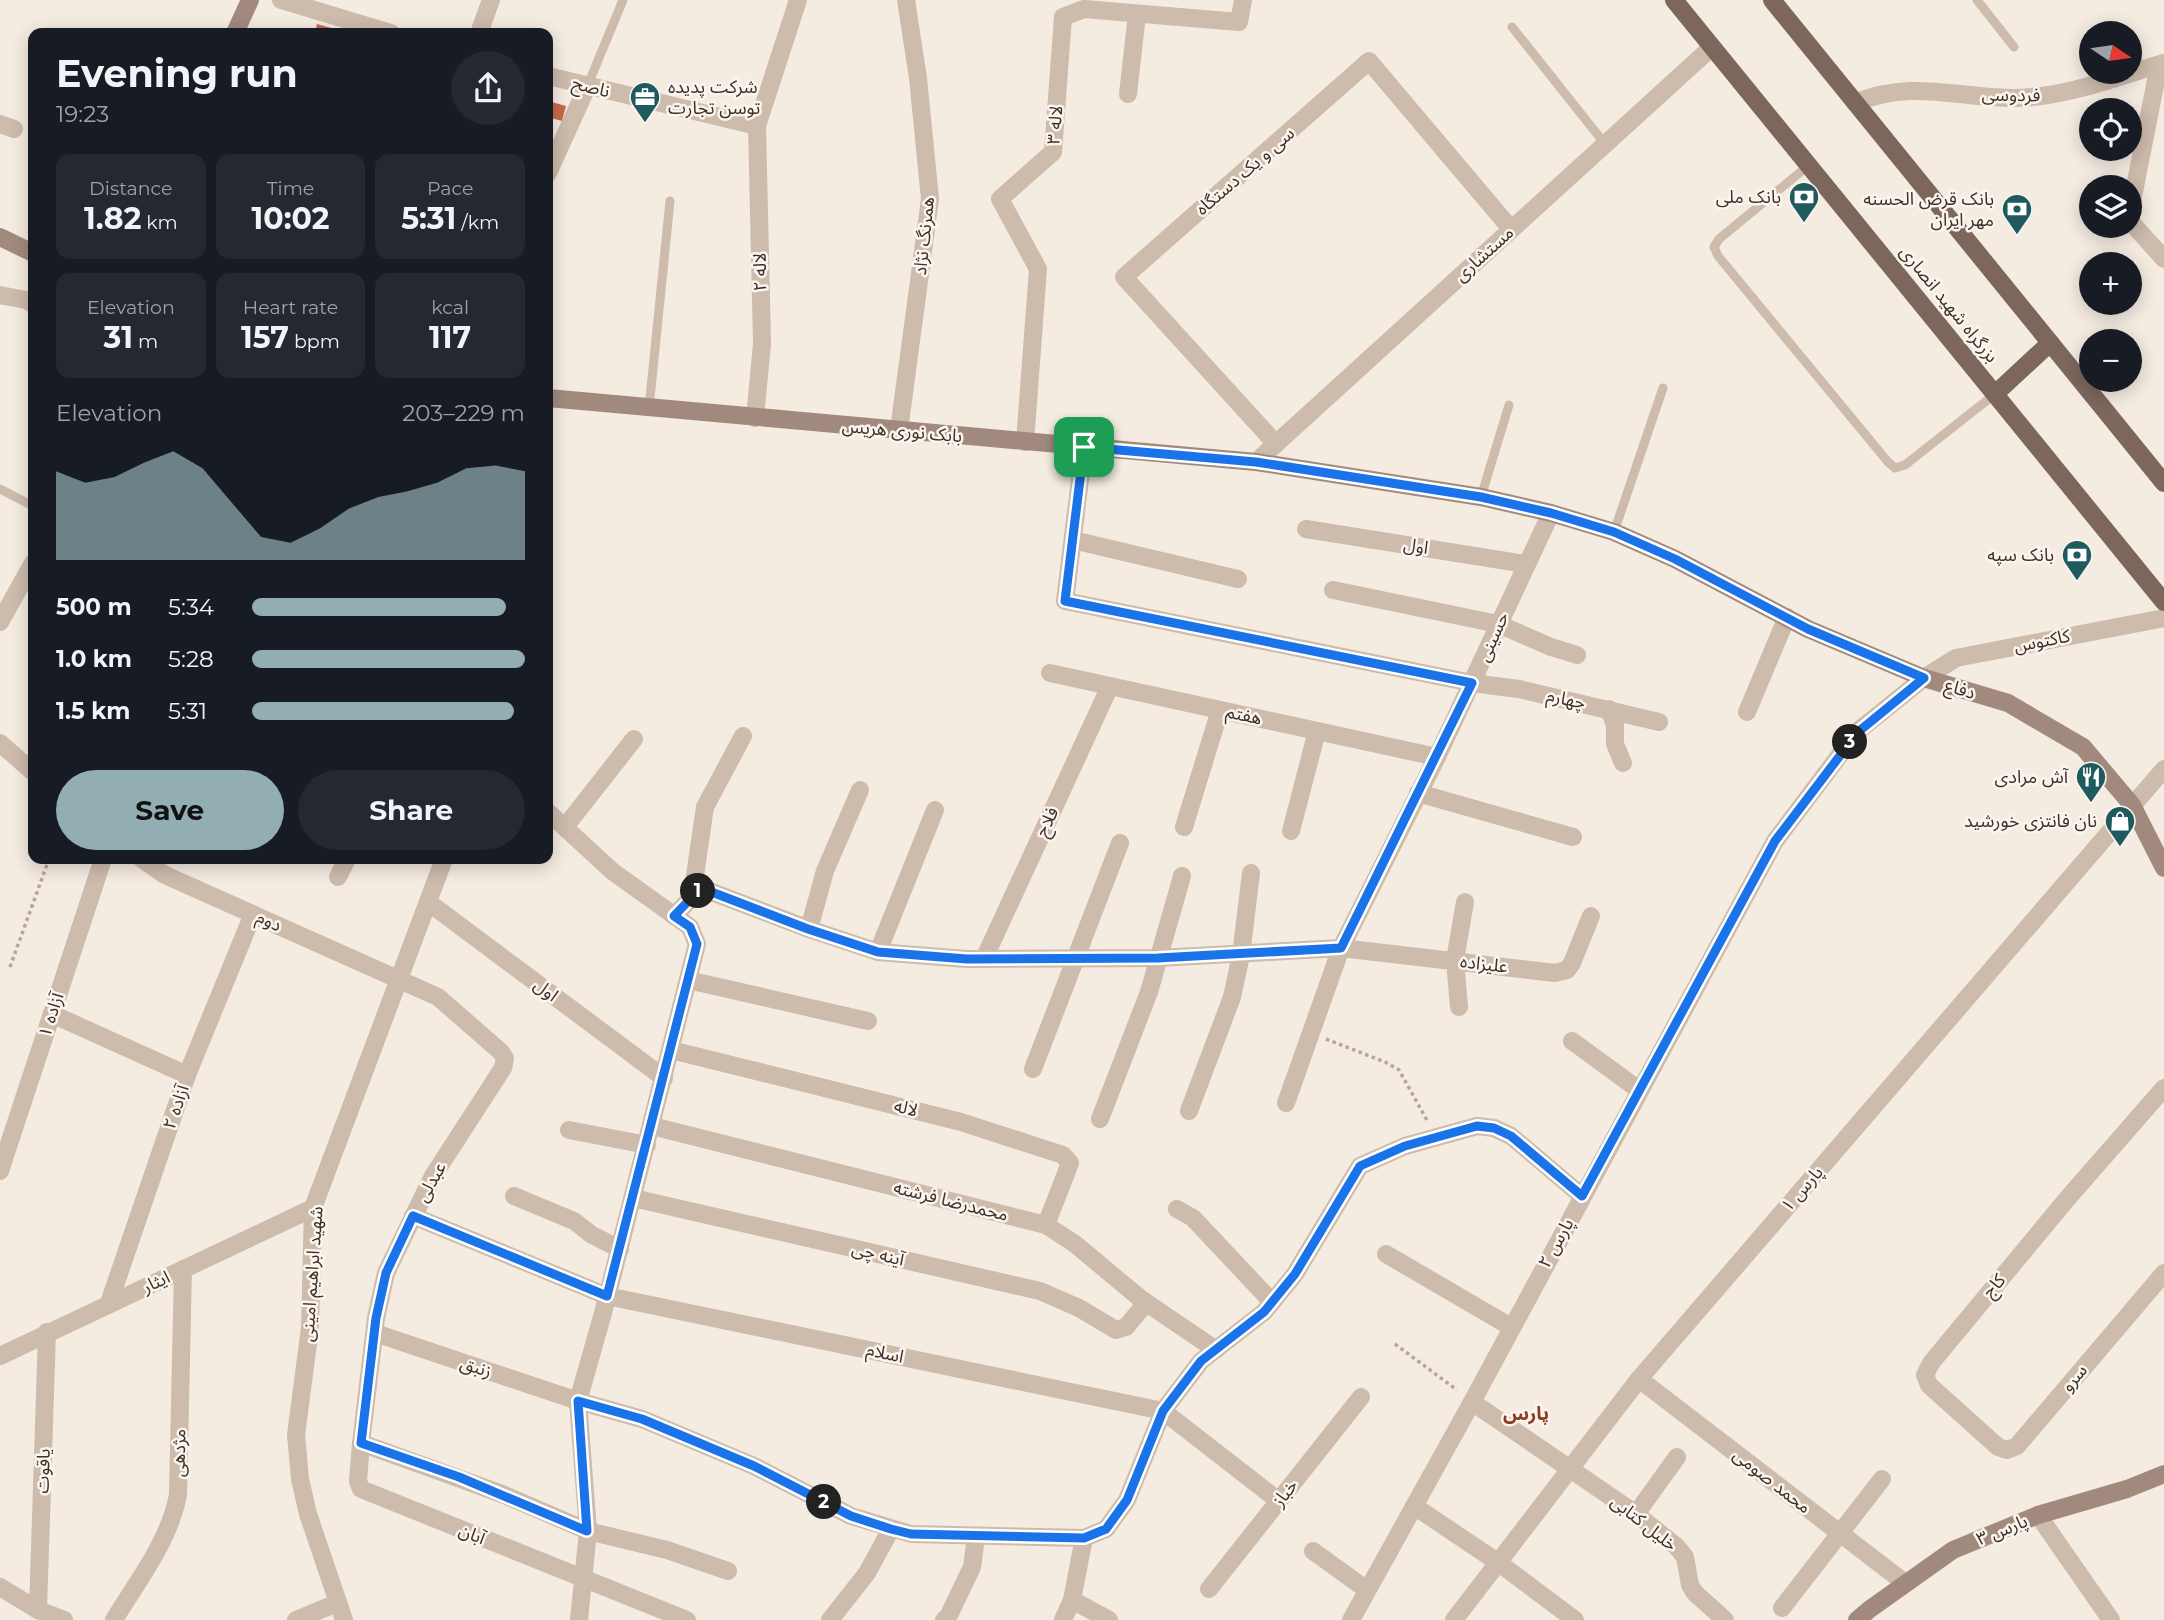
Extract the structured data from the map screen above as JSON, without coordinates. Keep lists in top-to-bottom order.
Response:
{
  "streets": {
    "main road": [
      "بزرگراه شهید انصاری",
      "بابک نوری هریس",
      "دفاع",
      "پارس ۳"
    ],
    "street": [
      "ناصح",
      "فردوسی",
      "لاله ۳",
      "سی و یک دستگاه",
      "همرنگ نژاد",
      "مستشاری",
      "لاله ۲",
      "اول",
      "حسینی",
      "کاکتوس",
      "چهارم",
      "هفتم",
      "فلاح",
      "دوم",
      "علیزاده",
      "آزاده ۱",
      "آزاده ۲",
      "لاله",
      "عبدلی",
      "پارس ۱",
      "محمدرضا فرشته",
      "پارس ۲",
      "آینه چی",
      "شهید ابراهیم امینی",
      "ایثار",
      "کاج",
      "اسلام",
      "زنبق",
      "سرو",
      "مژدهی",
      "یاقوت",
      "محمد صومی",
      "خباز",
      "خلیل کتابی",
      "آبان"
    ]
  },
  "crossings": [
    ["ناصح", "لاله ۲"],
    ["لاله ۳", "بابک نوری هریس"],
    ["سی و یک دستگاه", "مستشاری"],
    ["همرنگ نژاد", "بابک نوری هریس"],
    ["مستشاری", "بزرگراه شهید انصاری"],
    ["مستشاری", "بابک نوری هریس"],
    ["مستشاری", "دفاع"],
    ["لاله ۲", "بابک نوری هریس"],
    ["بابک نوری هریس", "دفاع"],
    ["اول", "حسینی"],
    ["اول", "شهید ابراهیم امینی"],
    ["حسینی", "دفاع"],
    ["حسینی", "چهارم"],
    ["حسینی", "هفتم"],
    ["حسینی", "علیزاده"],
    ["کاکتوس", "دفاع"],
    ["کاکتوس", "پارس ۲"],
    ["دفاع", "پارس ۱"],
    ["دفاع", "پارس ۲"],
    ["هفتم", "فلاح"],
    ["فلاح", "علیزاده"],
    ["دوم", "آزاده ۲"],
    ["دوم", "عبدلی"],
    ["دوم", "شهید ابراهیم امینی"],
    ["آزاده ۲", "ایثار"],
    ["لاله", "محمدرضا فرشته"],
    ["عبدلی", "شهید ابراهیم امینی"],
    ["عبدلی", "اسلام"],
    ["عبدلی", "زنبق"],
    ["عبدلی", "آبان"],
    ["پارس ۱", "محمد صومی"],
    ["پارس ۱", "خلیل کتابی"],
    ["محمدرضا فرشته", "آینه چی"],
    ["پارس ۲", "خلیل کتابی"],
    ["شهید ابراهیم امینی", "ایثار"],
    ["ایثار", "مژدهی"],
    ["ایثار", "یاقوت"],
    ["کاج", "سرو"],
    ["محمد صومی", "پارس ۳"]
  ],
  "districts": ["پارس"],
  "places": {
    "office": ["شرکت پدیده توسن تجارت"],
    "bank": ["بانک ملی", "بانک قرض الحسنه مهر ایران", "بانک سپه"],
    "restaurant": ["آش مرادی"],
    "shop": ["نان فانتزی خورشید"]
  },
  "north": "right",
  "page": {
    "map_buttons": ["+", "−"],
    "heading": ["Evening run", "19:23"],
    "stats": [
      ["Distance", "1.82 km"],
      ["Time", "10:02"],
      ["Pace", "5:31 /km"],
      ["Elevation", "31 m"],
      ["Heart rate", "157 bpm"],
      ["kcal", "117"]
    ],
    "chart": ["Elevation", "203–229 m"],
    "list": [
      {
        "name": "500 m",
        "note": "5:34"
      },
      {
        "name": "1.0 km",
        "note": "5:28"
      },
      {
        "name": "1.5 km",
        "note": "5:31"
      }
    ],
    "pins": ["3", "1", "2"],
    "buttons": ["Save", "Share"]
  }
}
